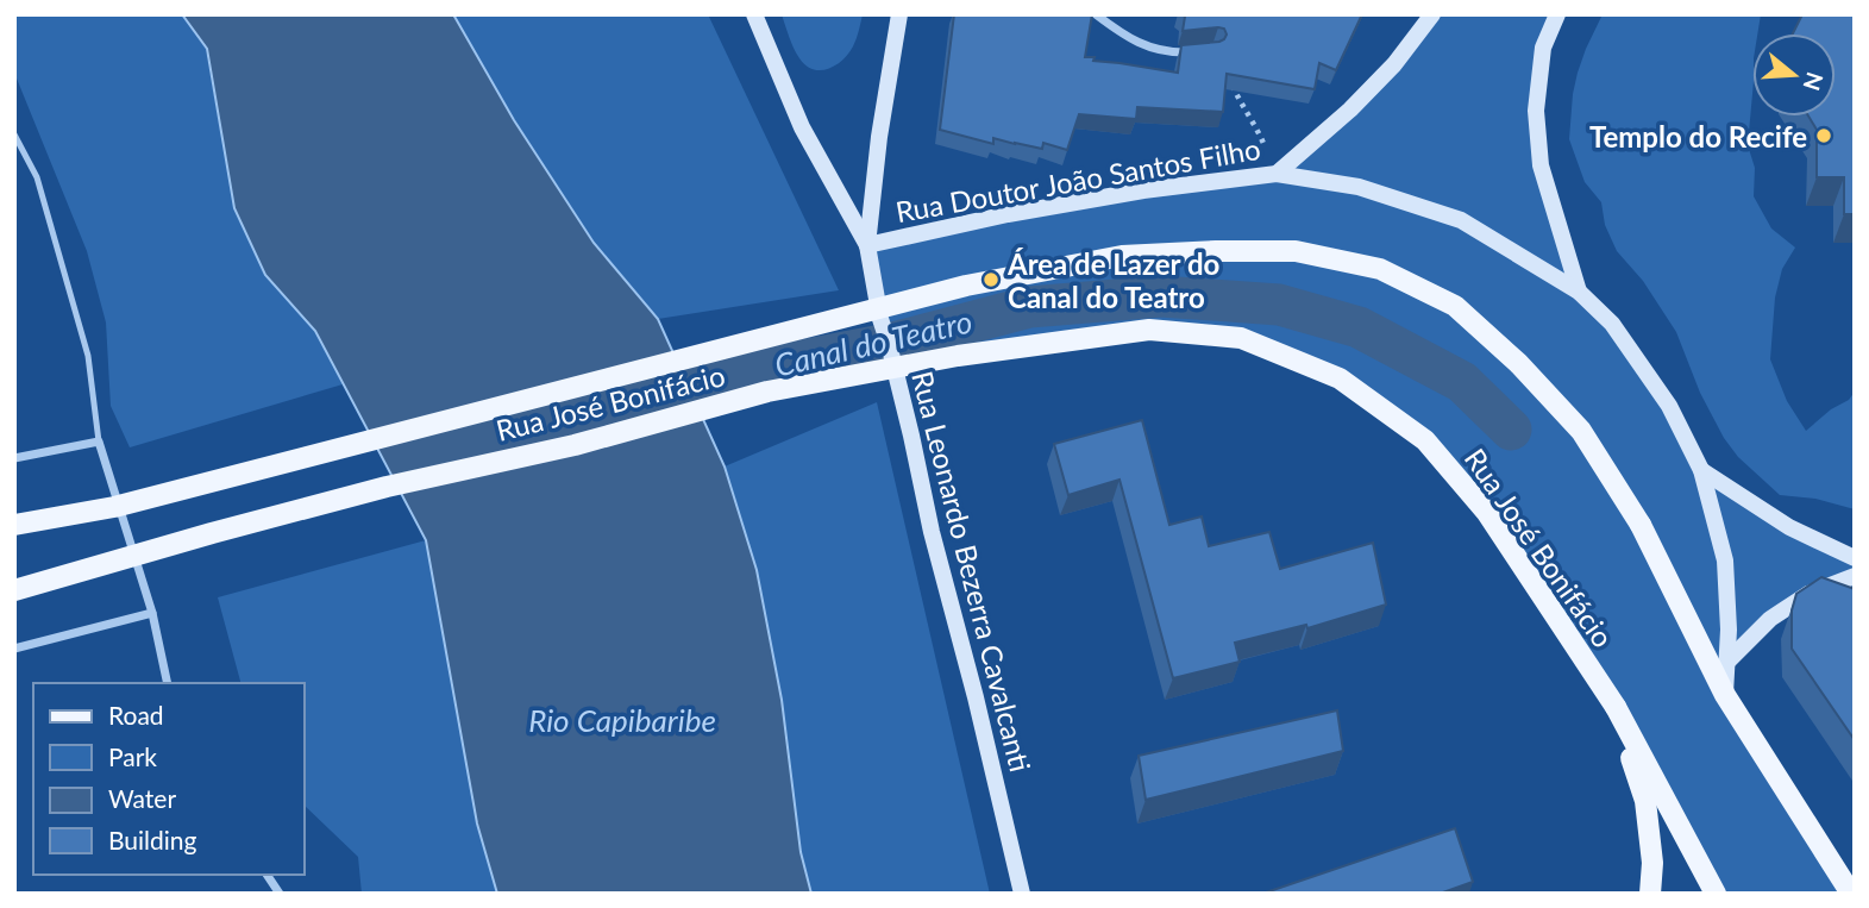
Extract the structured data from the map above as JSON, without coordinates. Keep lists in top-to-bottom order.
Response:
{
  "streets": {
    "main road": ["Rua José Bonifácio"],
    "street": ["Rua Doutor João Santos Filho", "Rua Leonardo Bezerra Cavalcanti"]
  },
  "crossings": [
    ["Rua Doutor João Santos Filho", "Rua Leonardo Bezerra Cavalcanti"]
  ],
  "water": ["Canal do Teatro", "Rio Capibaribe"],
  "places": ["Templo do Recife", "Área de Lazer do Canal do Teatro"],
  "legend": [
    "Road",
    "Park",
    "Water",
    "Building"
  ],
  "north": "right"
}
